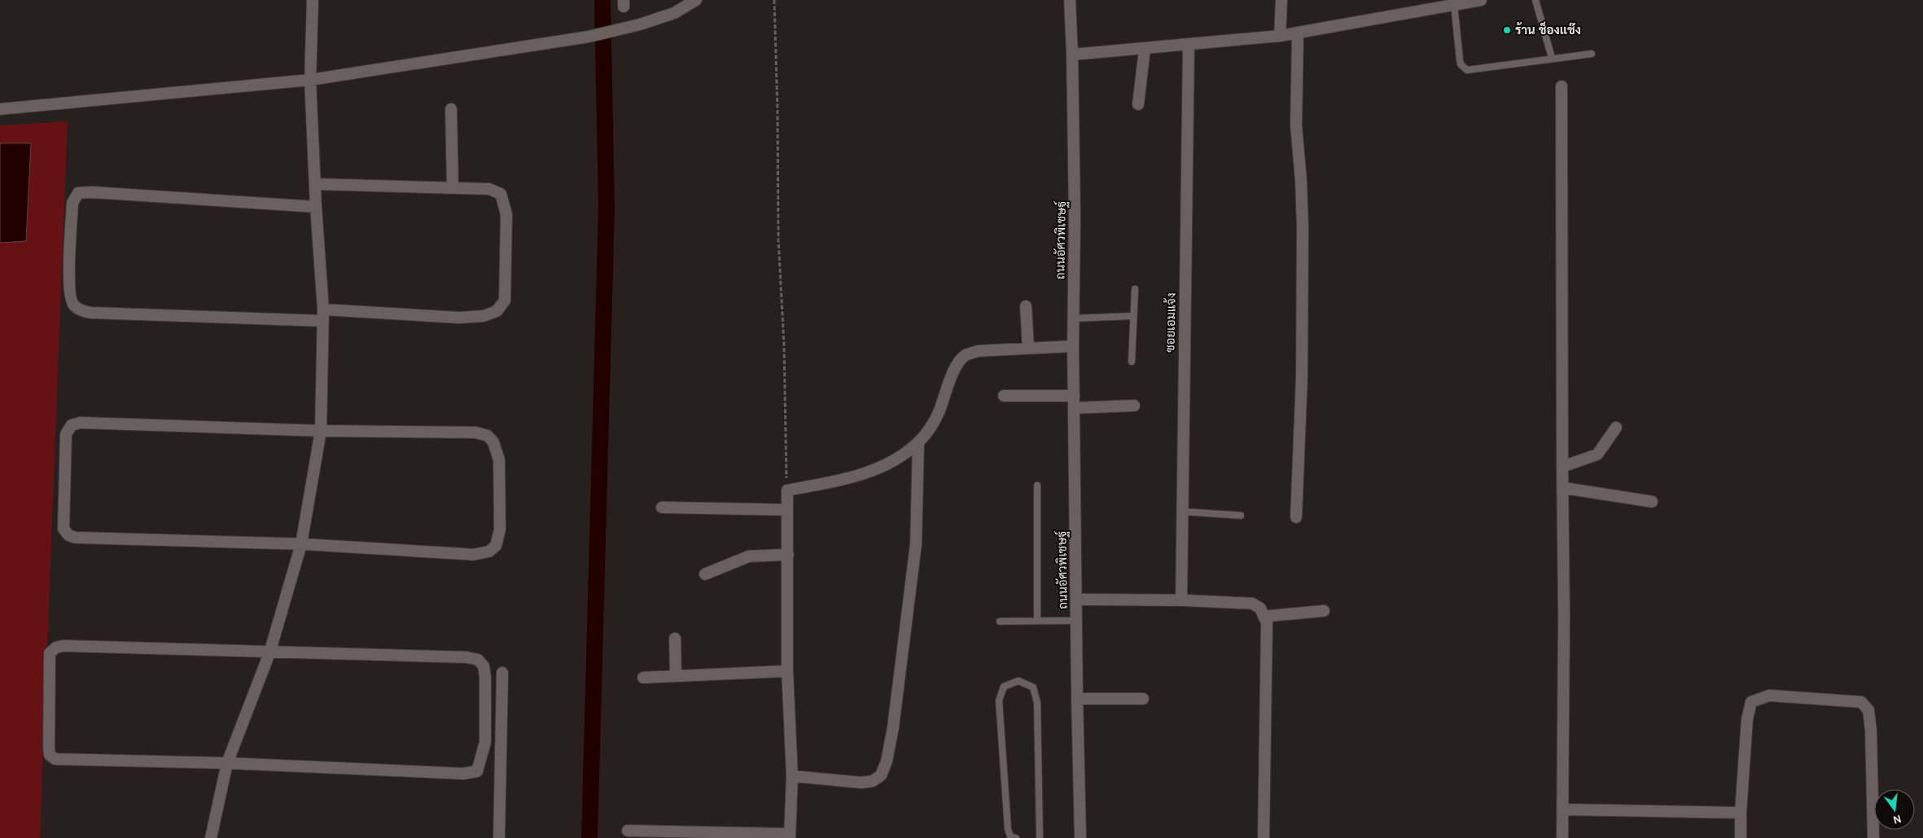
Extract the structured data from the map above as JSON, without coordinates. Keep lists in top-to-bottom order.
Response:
{
  "streets": {
    "street": ["ถนนอัศวพิเชษฐ์", "ซอยเอมแจ้ง"]
  },
  "places": ["ร้าน ช็องแช๊ง"],
  "north": "bottom"
}
